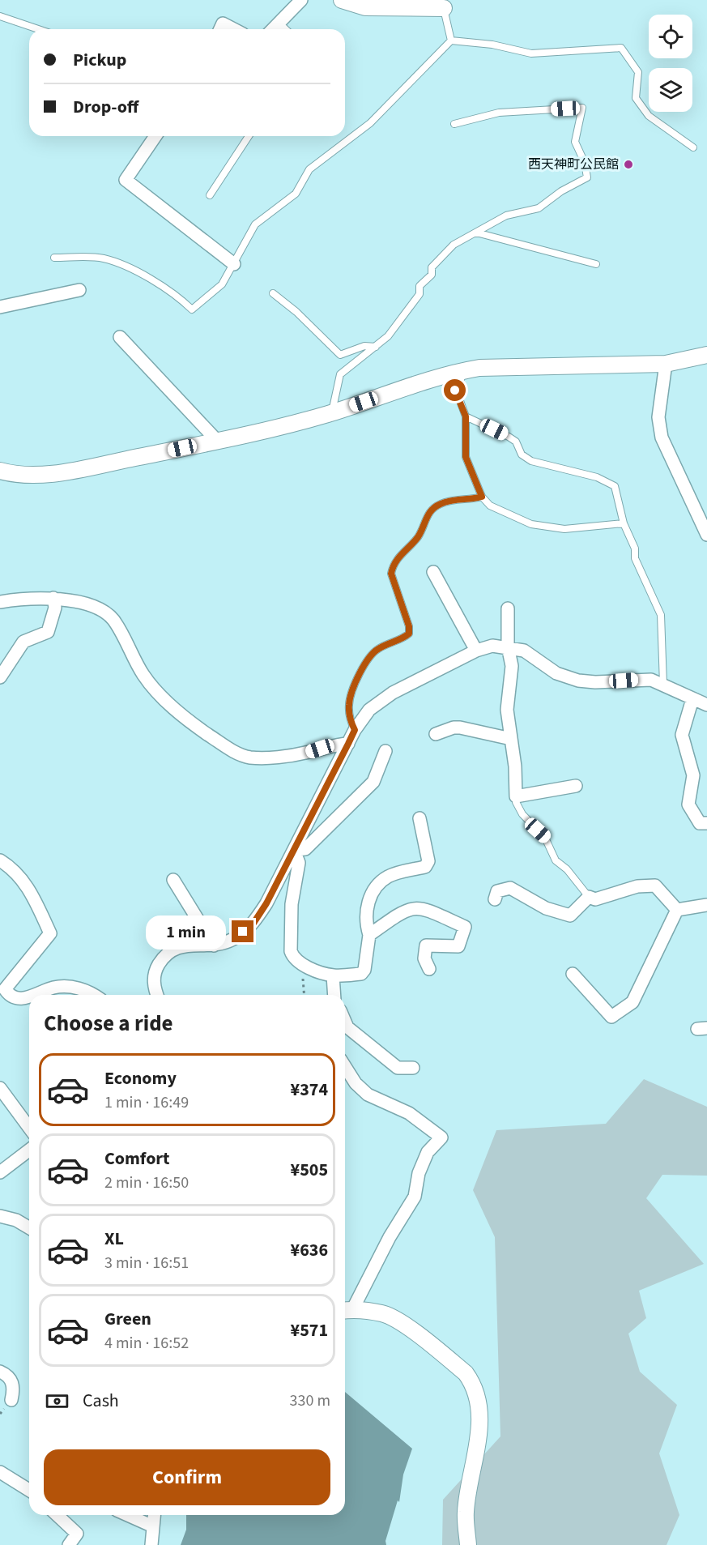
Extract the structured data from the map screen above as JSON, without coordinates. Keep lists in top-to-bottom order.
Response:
{
  "places": ["西天神町公民館"],
  "page": {
    "banner": ["Pickup", "Drop-off"],
    "bubble": "1 min",
    "heading": "Choose a ride",
    "list": [
      {
        "name": "Economy",
        "note": "1 min · 16:49",
        "value": "¥374"
      },
      {
        "name": "Comfort",
        "note": "2 min · 16:50",
        "value": "¥505"
      },
      {
        "name": "XL",
        "note": "3 min · 16:51",
        "value": "¥636"
      },
      {
        "name": "Green",
        "note": "4 min · 16:52",
        "value": "¥571"
      }
    ],
    "pay": ["Cash", "330 m"],
    "buttons": "Confirm"
  }
}
